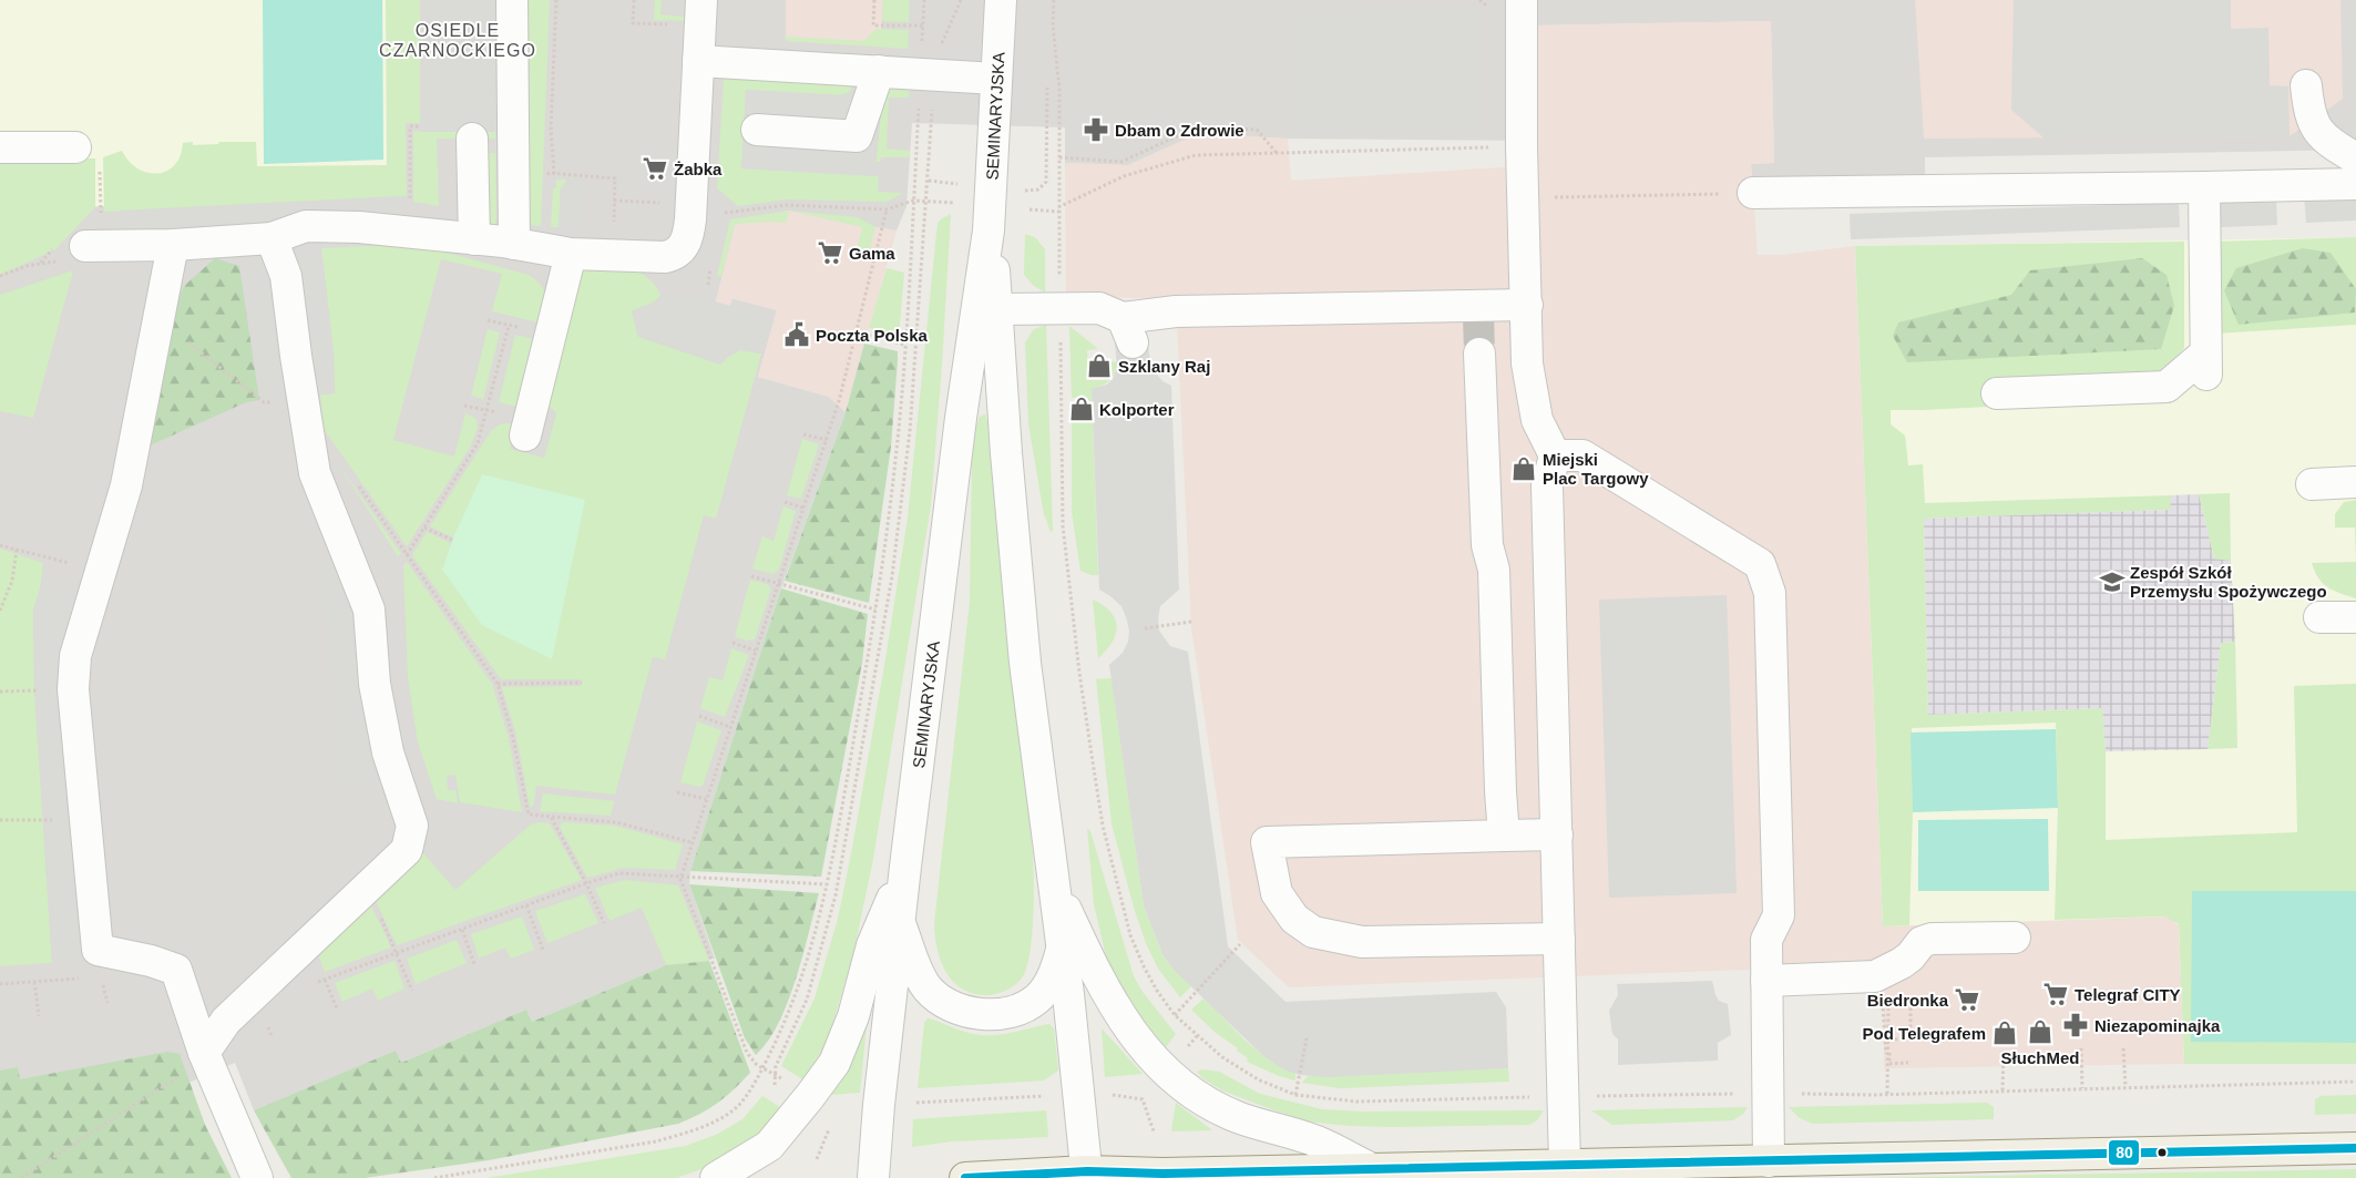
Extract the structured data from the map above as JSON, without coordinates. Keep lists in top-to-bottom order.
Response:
{
  "streets": {
    "street": ["SEMINARYJSKA"]
  },
  "districts": ["OSIEDLE CZARNOCKIEGO"],
  "places": {
    "pharmacy": ["Dbam o Zdrowie", "Niezapominajka"],
    "supermarket": [
      "Żabka",
      "Gama",
      "Telegraf CITY",
      "Biedronka"
    ],
    "public building": ["Poczta Polska"],
    "shop": [
      "Szklany Raj",
      "Kolporter",
      "Miejski Plac Targowy",
      "SłuchMed",
      "Pod Telegrafem"
    ],
    "school or university": ["Zespół Szkół Przemysłu Spożywczego"]
  },
  "lines": ["transit line 80"]
}
